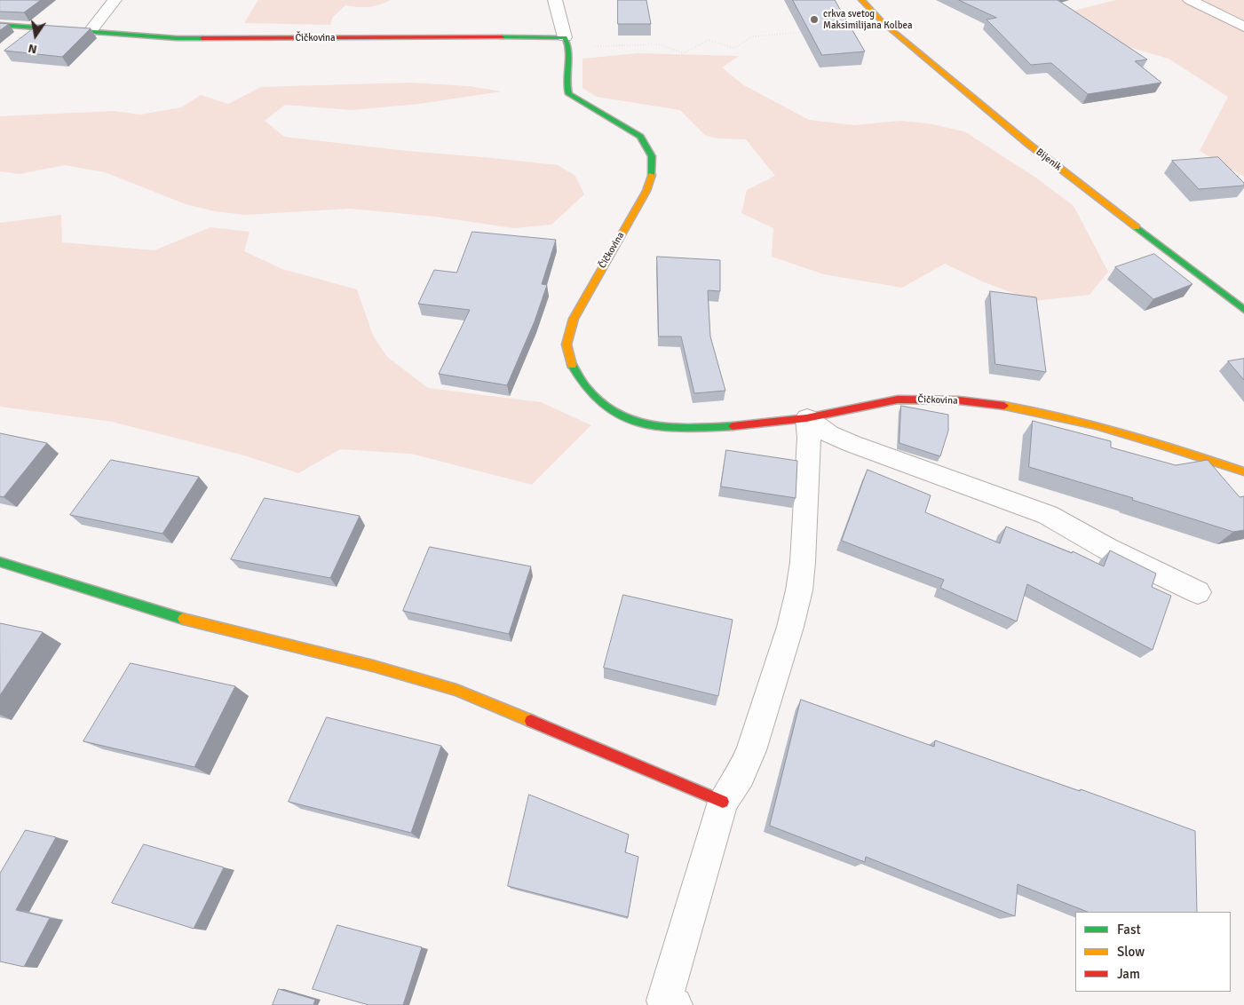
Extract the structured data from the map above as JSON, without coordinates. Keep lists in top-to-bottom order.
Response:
{
  "streets": {
    "street": ["Čičkovina", "Bijenik"]
  },
  "places": ["crkva svetog Maksimilijana Kolbea"],
  "legend": ["Fast", "Slow", "Jam"],
  "north": "bottom"
}
